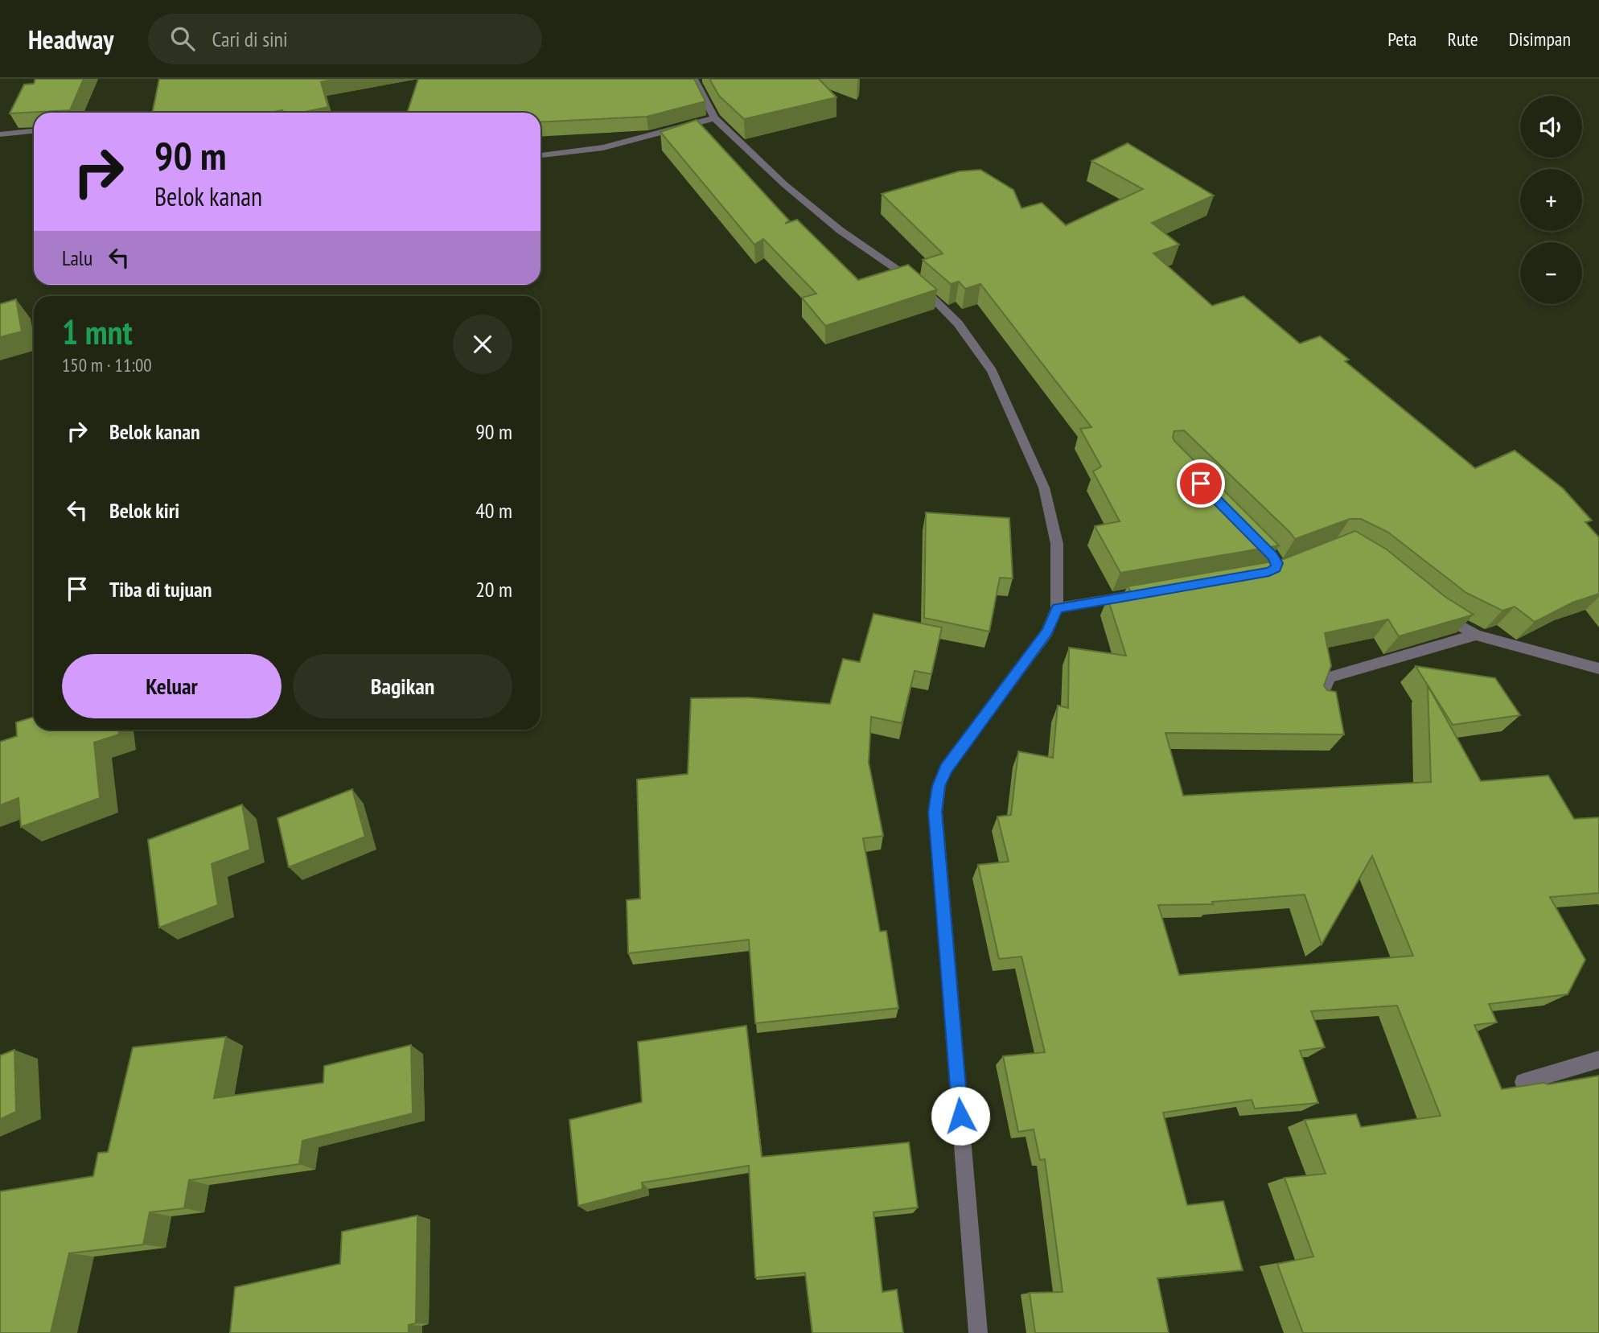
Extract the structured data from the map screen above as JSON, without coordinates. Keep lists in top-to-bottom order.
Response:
{
  "page": {
    "header": "Headway",
    "search": "Cari di sini",
    "nav": ["Peta", "Rute", "Disimpan"],
    "map_buttons": ["+", "−"],
    "turn": ["90 m", "Belok kanan"],
    "then": "Lalu",
    "heading": ["1 mnt", "150 m · 11:00"],
    "list": [
      {
        "name": "Belok kanan",
        "value": "90 m"
      },
      {
        "name": "Belok kiri",
        "value": "40 m"
      },
      {
        "name": "Tiba di tujuan",
        "value": "20 m"
      }
    ],
    "buttons": ["Keluar", "Bagikan"]
  }
}
